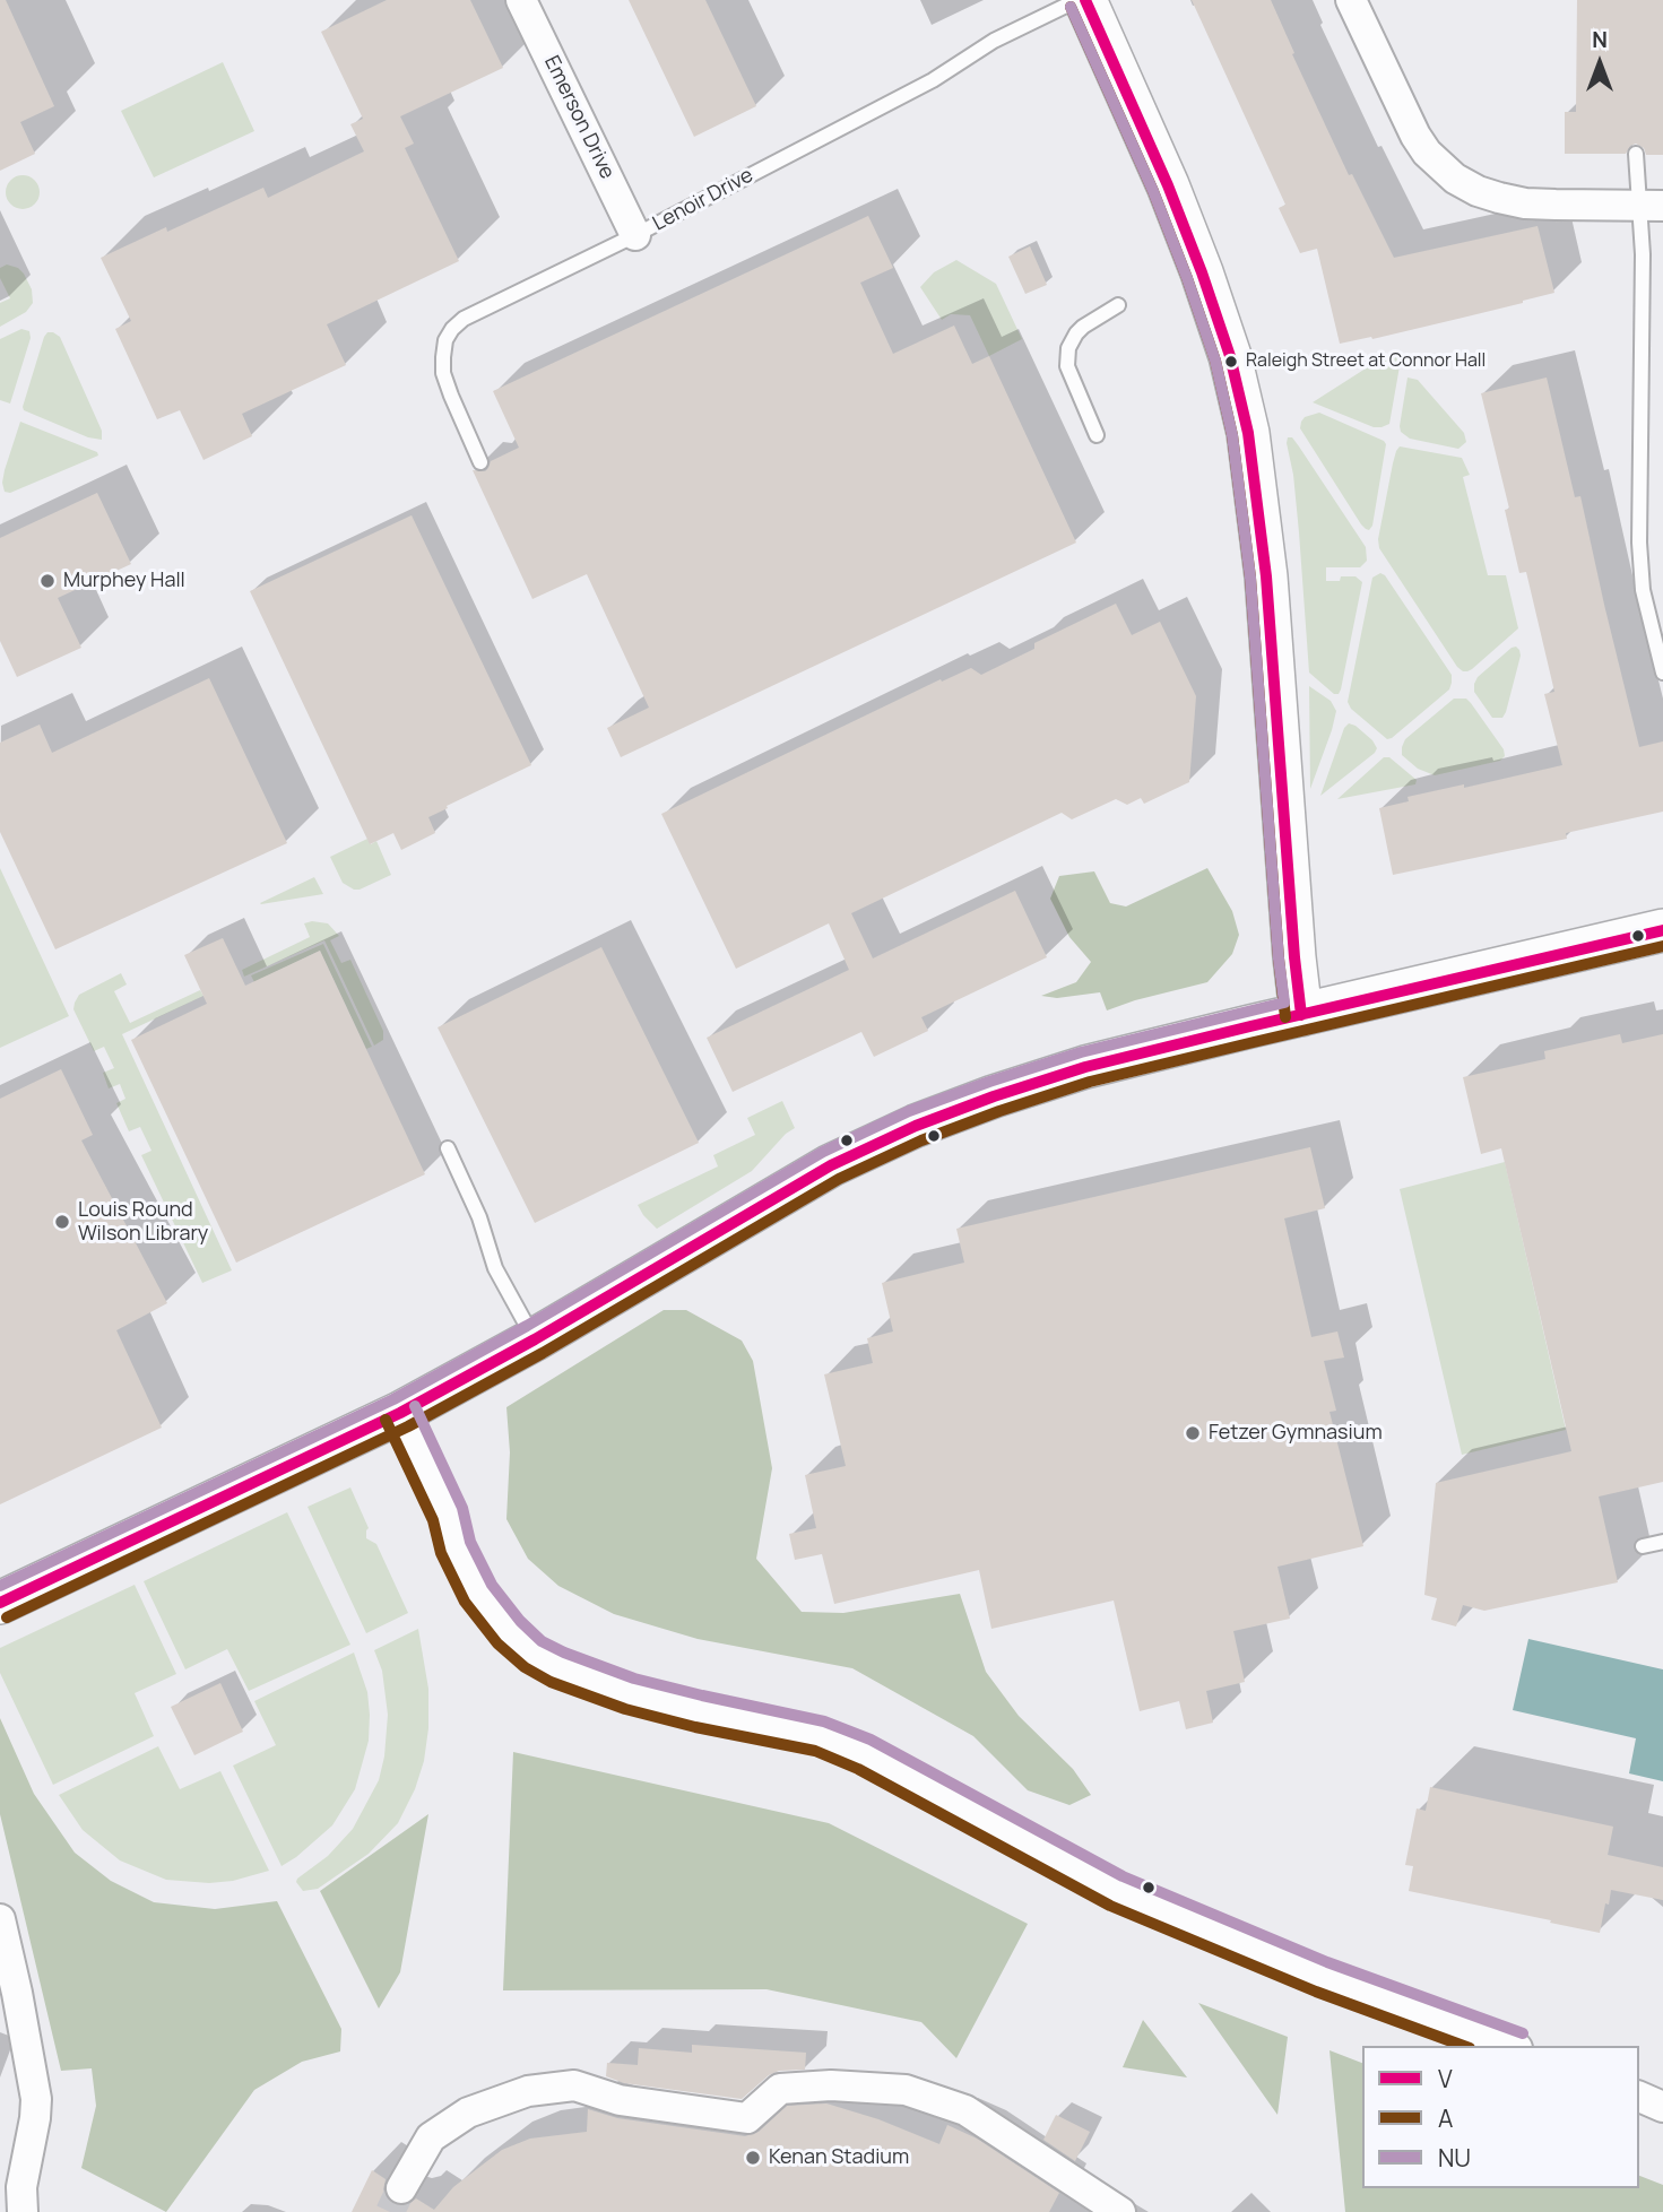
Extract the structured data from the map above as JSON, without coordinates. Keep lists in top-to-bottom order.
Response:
{
  "streets": {
    "street": ["Emerson Drive"],
    "lane": ["Lenoir Drive"]
  },
  "crossings": [
    ["Emerson Drive", "Lenoir Drive"]
  ],
  "places": [
    "Raleigh Street at Connor Hall",
    "Murphey Hall",
    "Louis Round Wilson Library",
    "Fetzer Gymnasium",
    "Kenan Stadium"
  ],
  "lines": ["transit line V", "transit line A", "transit line NU"],
  "legend": ["V", "A", "NU"],
  "north": "top"
}
